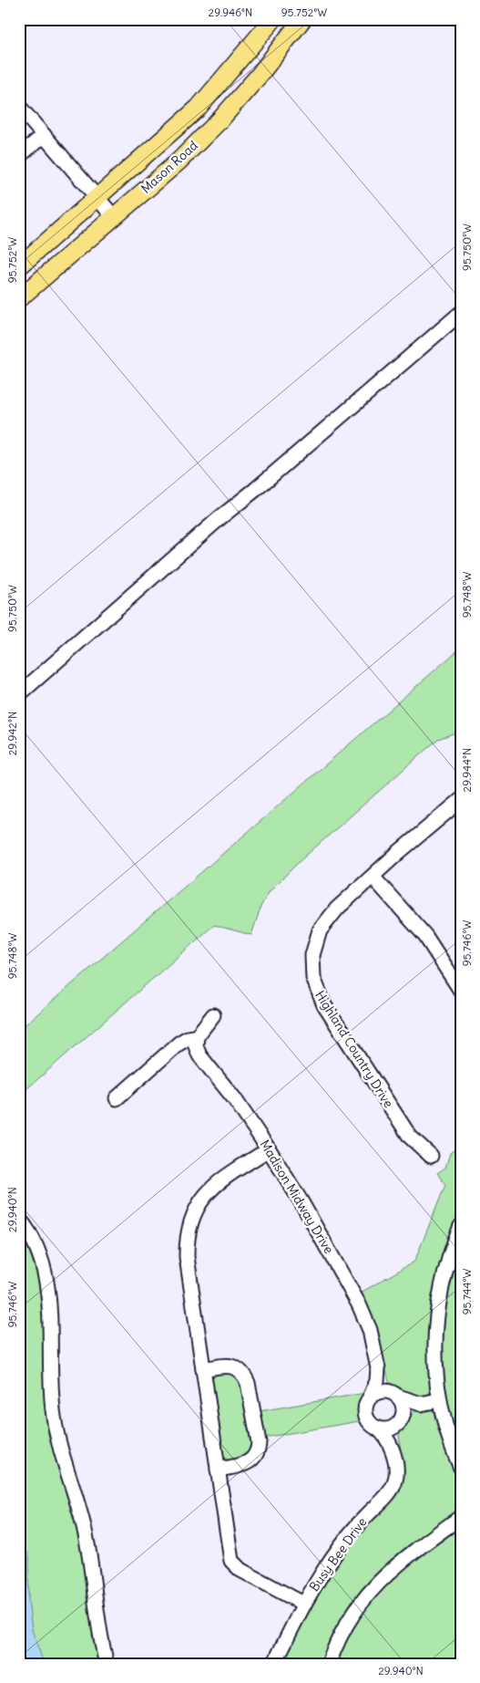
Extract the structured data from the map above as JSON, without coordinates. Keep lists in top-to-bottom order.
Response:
{
  "streets": {
    "main road": ["Mason Road"],
    "street": ["Highland Country Drive", "Madison Midway Drive", "Busy Bee Drive"]
  },
  "crossings": [
    ["Madison Midway Drive", "Busy Bee Drive"]
  ],
  "coordinates": [
    "29.946°N",
    "95.752°W",
    "95.750°W",
    "95.748°W",
    "29.942°N",
    "29.944°N",
    "95.746°W",
    "29.940°N",
    "95.744°W"
  ]
}
